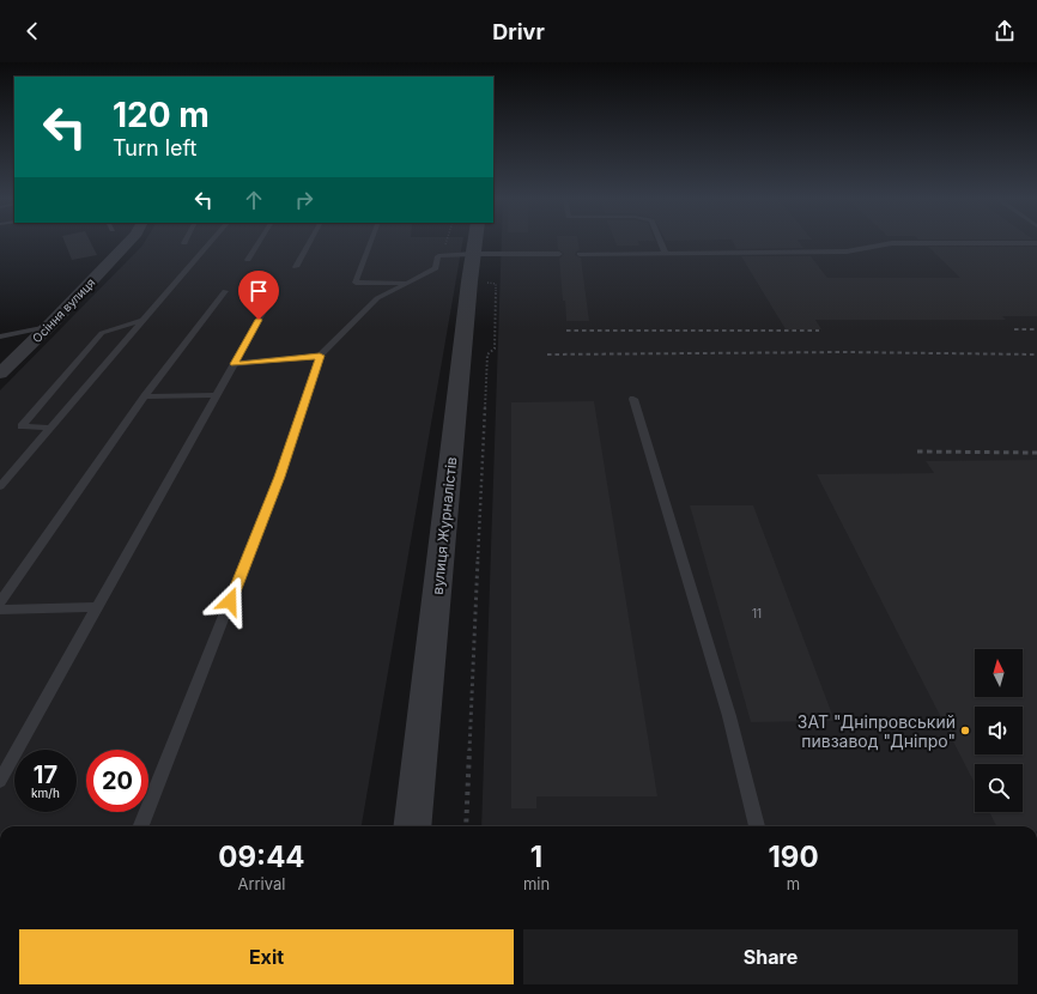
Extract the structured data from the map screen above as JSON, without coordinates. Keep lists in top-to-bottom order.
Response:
{
  "streets": {
    "street": ["Осіння вулиця", "вулиця Журналістів"]
  },
  "places": ["ЗАТ \"Дніпровський пивзавод \"Дніпро\""],
  "house_numbers": ["11"],
  "north": "top",
  "page": {
    "header": "Drivr",
    "turn": ["120 m", "Turn left"],
    "speed": "17 km/h",
    "limit": "20",
    "eta": [
      "09:44",
      "Arrival",
      "1",
      "min",
      "190",
      "m"
    ],
    "buttons": ["Exit", "Share"]
  }
}
